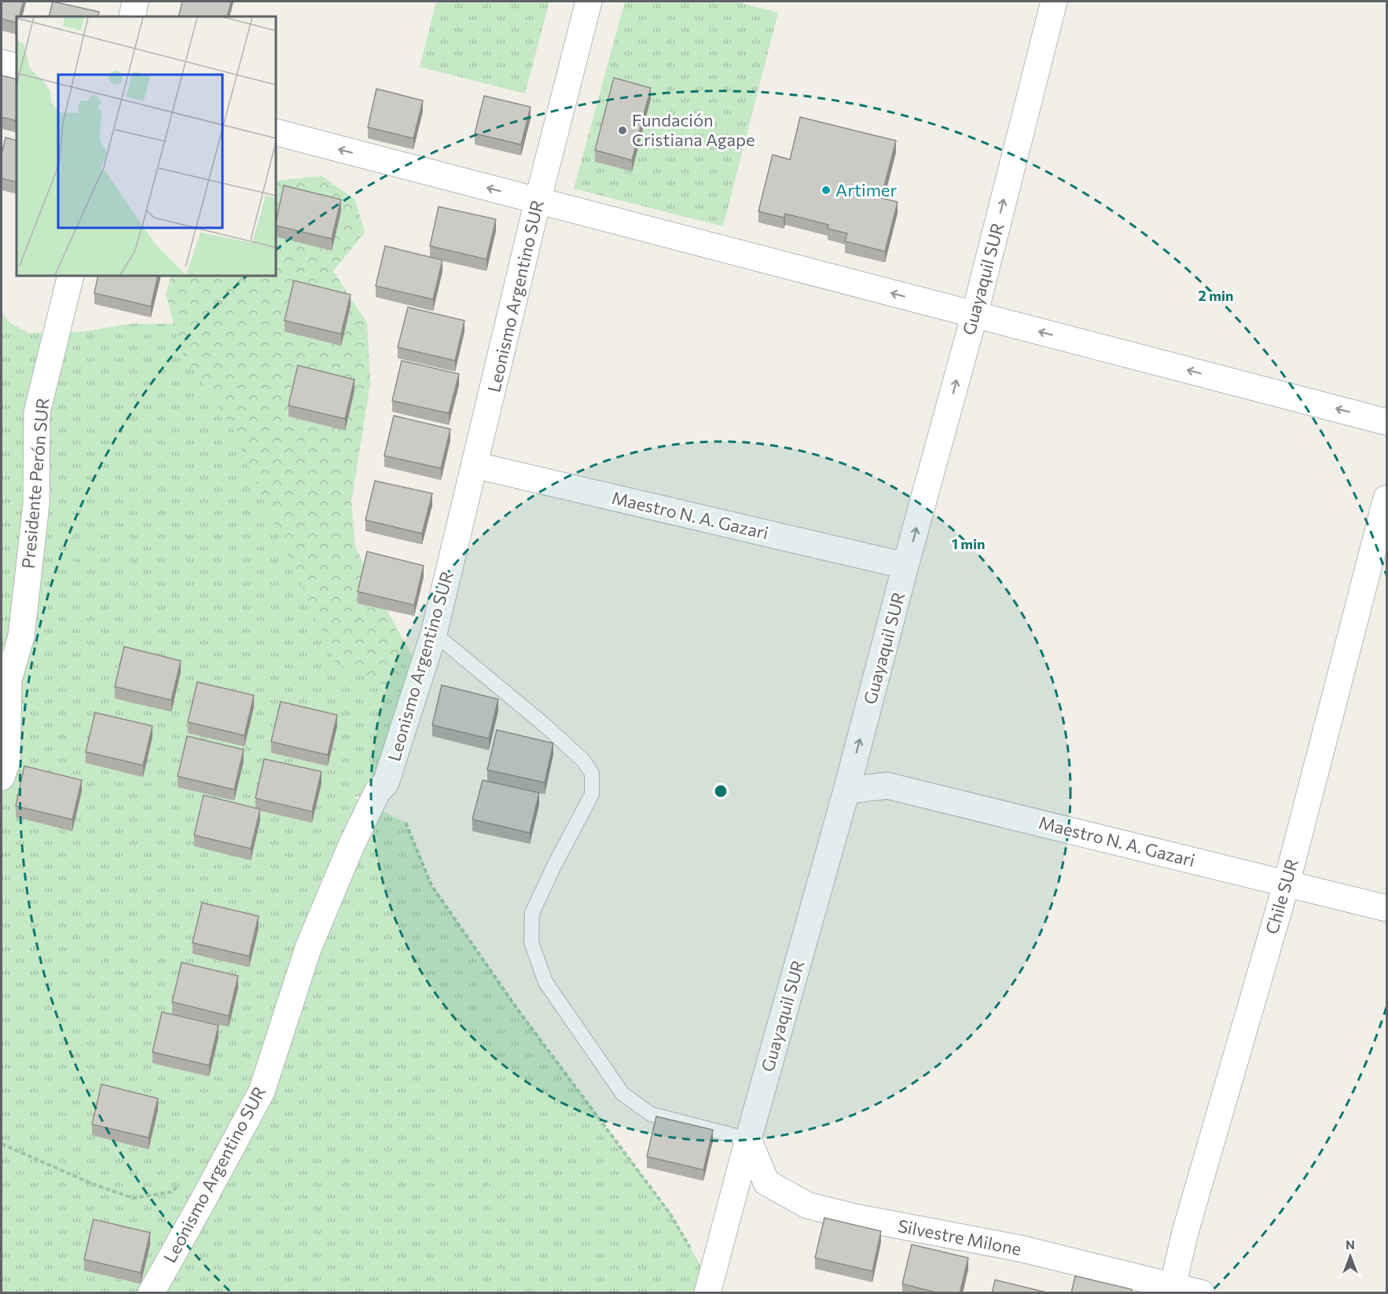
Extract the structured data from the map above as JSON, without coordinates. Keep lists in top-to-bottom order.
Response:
{
  "streets": {
    "street": [
      "Guayaquil SUR",
      "Leonismo Argentino SUR",
      "Presidente Perón SUR",
      "Maestro N. A. Gazari",
      "Chile SUR",
      "Silvestre Milone"
    ]
  },
  "crossings": [
    ["Guayaquil SUR", "Maestro N. A. Gazari"],
    ["Guayaquil SUR", "Silvestre Milone"],
    ["Leonismo Argentino SUR", "Maestro N. A. Gazari"],
    ["Maestro N. A. Gazari", "Chile SUR"],
    ["Chile SUR", "Silvestre Milone"]
  ],
  "one_way": ["Guayaquil SUR"],
  "places": ["Fundación Cristiana Agape", "Artimer"],
  "north": "top",
  "rings": ["2 min", "1 min"]
}
